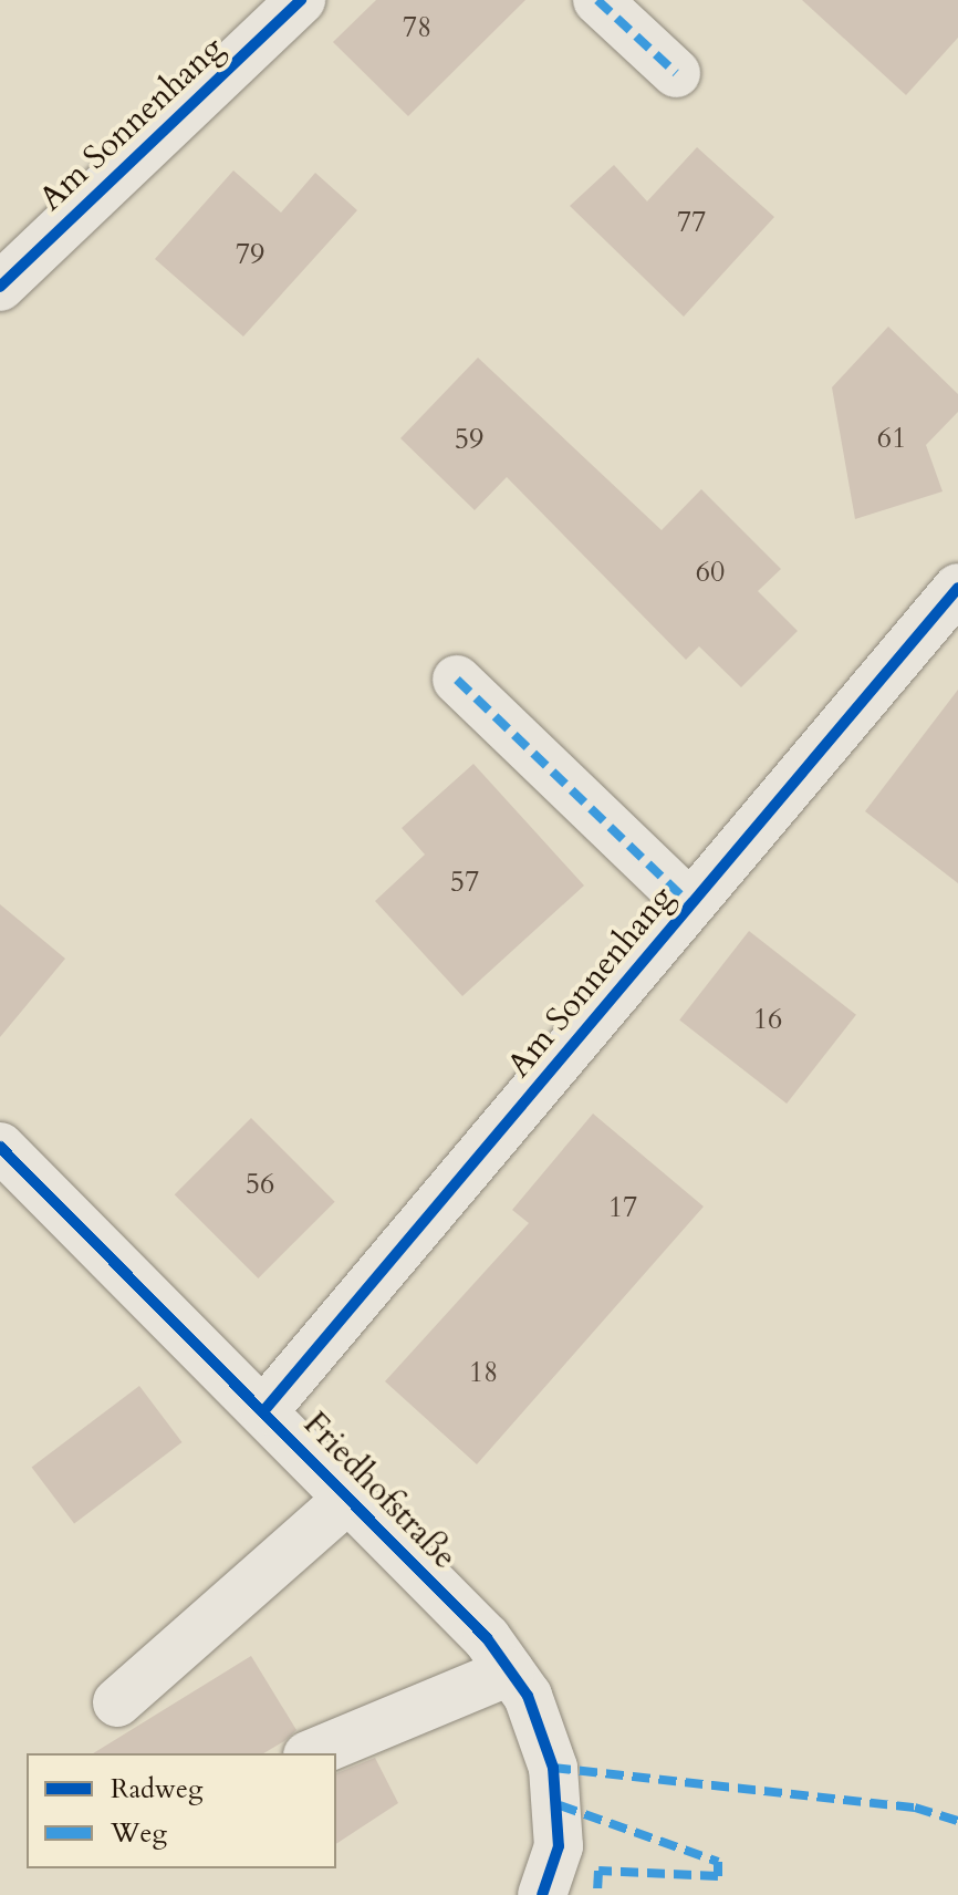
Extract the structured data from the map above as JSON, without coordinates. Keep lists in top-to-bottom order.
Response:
{
  "streets": {
    "street": ["Am Sonnenhang", "Friedhofstraße"]
  },
  "crossings": [
    ["Am Sonnenhang", "Friedhofstraße"]
  ],
  "house_numbers": [
    "78",
    "77",
    "79",
    "61",
    "59",
    "60",
    "57",
    "16",
    "56",
    "17",
    "18"
  ],
  "legend": ["Radweg", "Weg"]
}
